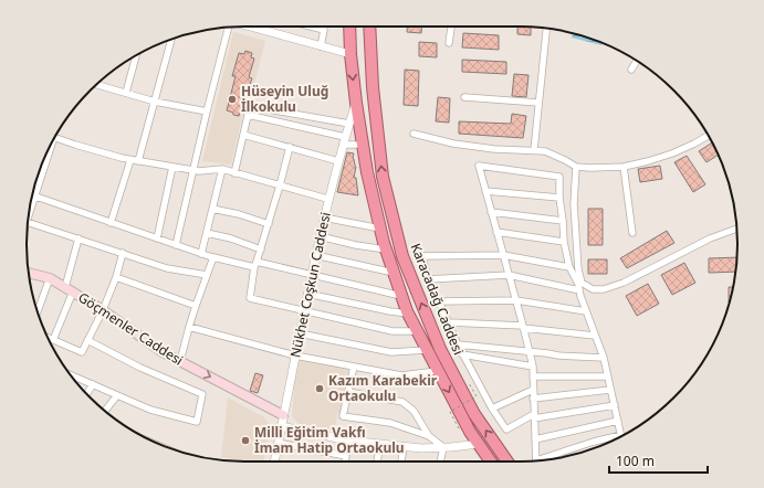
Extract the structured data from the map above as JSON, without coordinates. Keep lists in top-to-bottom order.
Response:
{
  "streets": {
    "highway": ["Karacadağ Caddesi"],
    "main road": ["Göçmenler Caddesi"],
    "street": ["Nükhet Coşkun Caddesi"]
  },
  "crossings": [
    ["Nükhet Coşkun Caddesi", "Karacadağ Caddesi"],
    ["Nükhet Coşkun Caddesi", "Göçmenler Caddesi"]
  ],
  "one_way": ["Göçmenler Caddesi"],
  "places": ["Hüseyin Uluğ İlkokulu", "Kazım Karabekir Ortaokulu", "Milli Eğitim Vakfı İmam Hatip Ortaokulu"],
  "scale_bar": "100 m"
}
